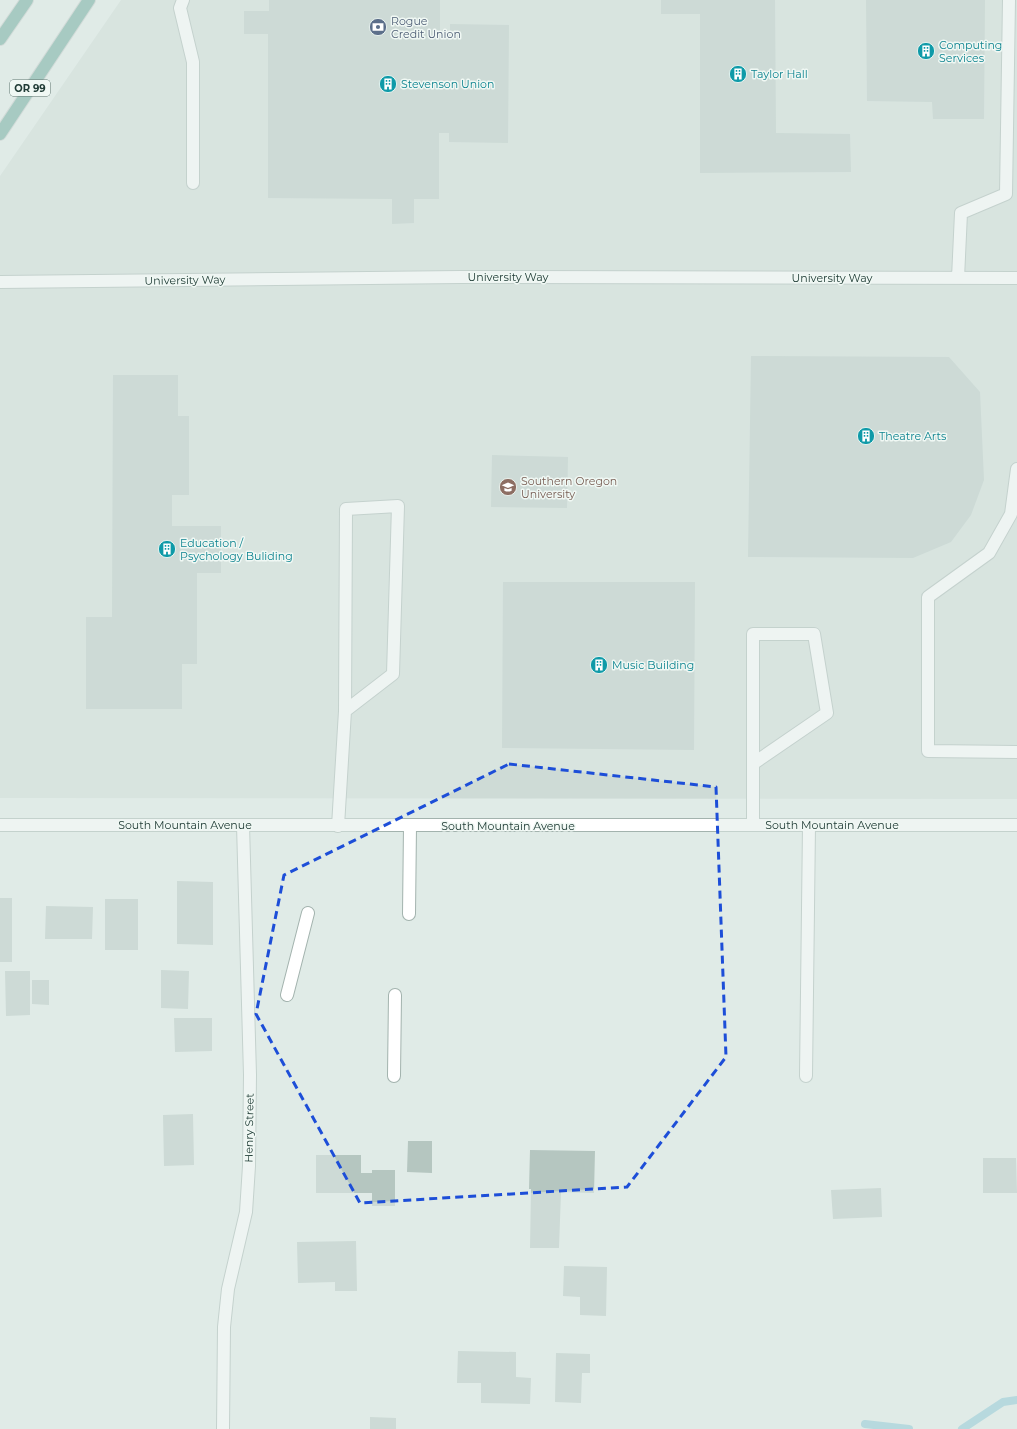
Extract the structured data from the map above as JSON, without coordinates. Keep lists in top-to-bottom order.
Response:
{
  "streets": {
    "main road": ["OR 99"],
    "street": ["University Way", "South Mountain Avenue", "Henry Street"]
  },
  "crossings": [
    ["South Mountain Avenue", "Henry Street"]
  ],
  "places": {
    "bank": ["Rogue Credit Union"],
    "building": [
      "Computing Services",
      "Taylor Hall",
      "Stevenson Union",
      "Theatre Arts",
      "Education / Psychology Buliding",
      "Music Building"
    ],
    "school or university": ["Southern Oregon University"]
  }
}
